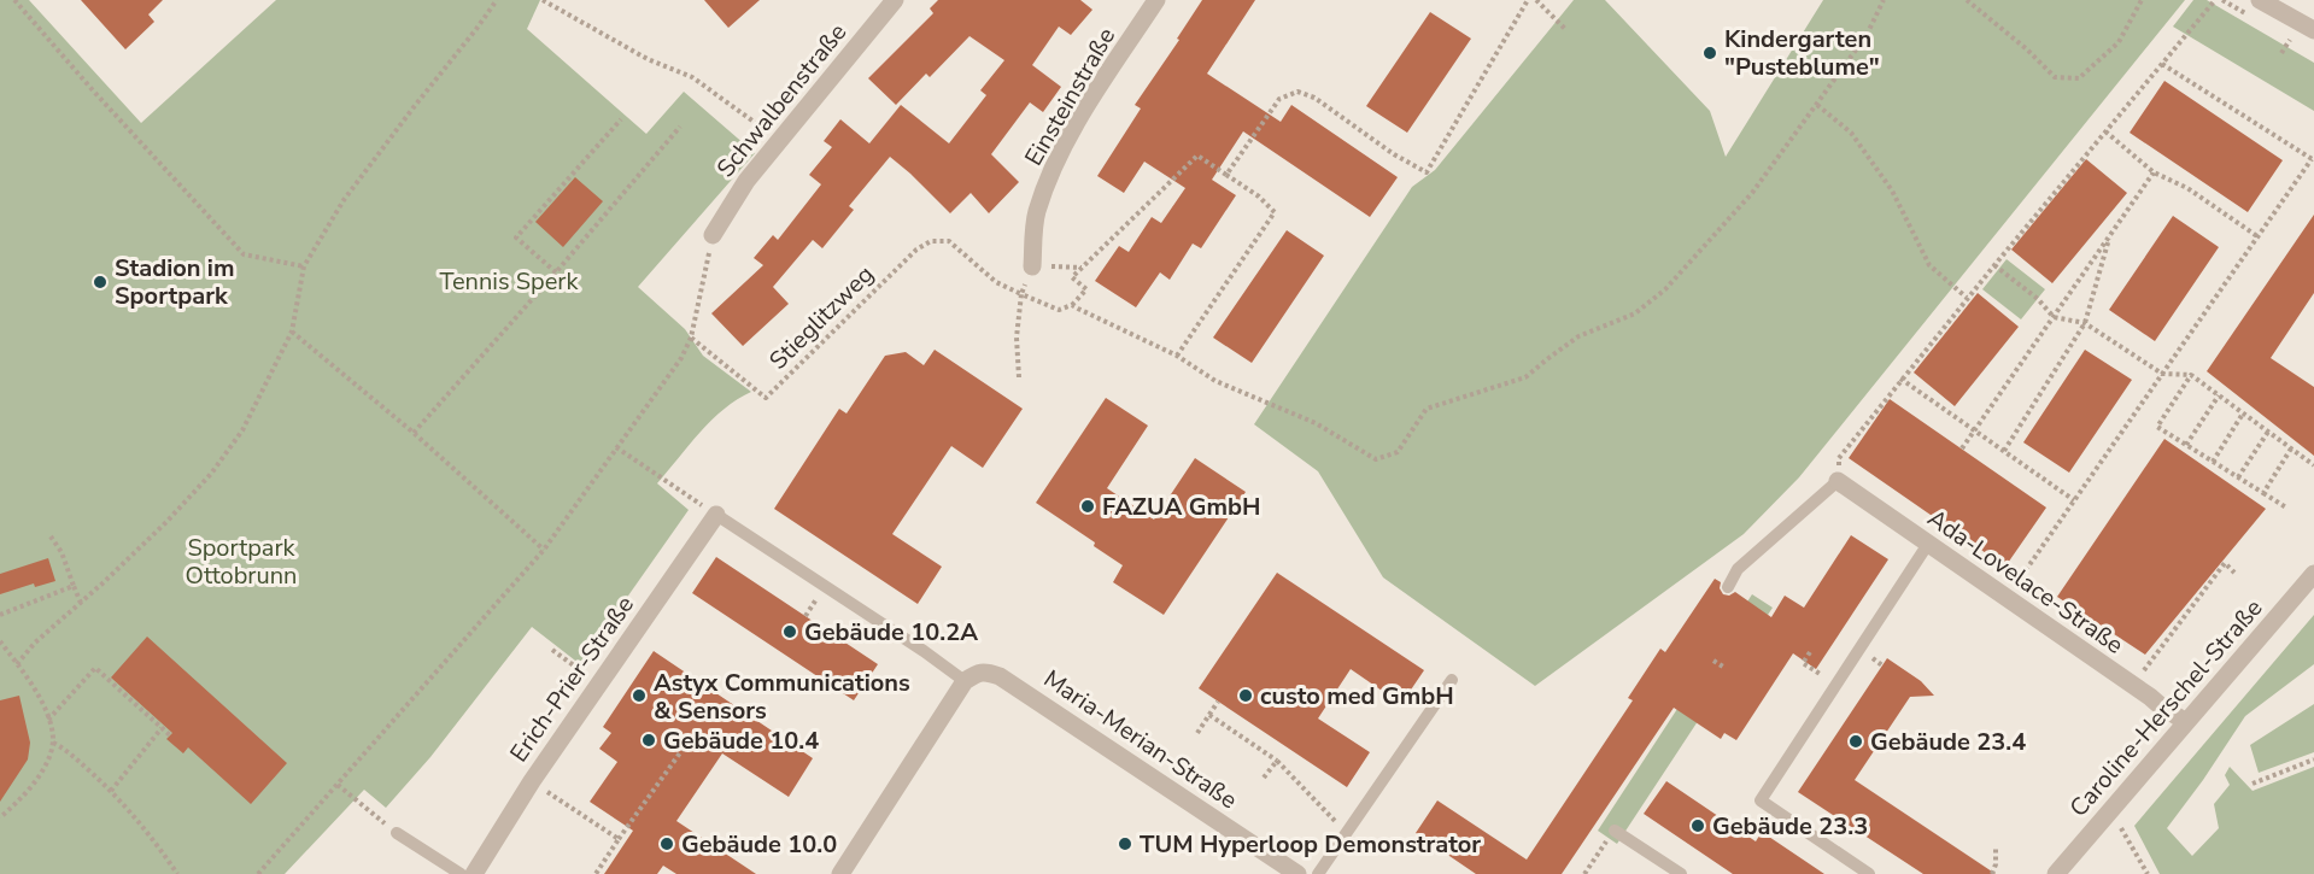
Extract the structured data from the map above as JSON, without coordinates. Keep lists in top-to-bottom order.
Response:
{
  "streets": {
    "street": [
      "Einsteinstraße",
      "Schwalbenstraße",
      "Ada-Lovelace-Straße",
      "Erich-Prier-Straße",
      "Caroline-Herschel-Straße",
      "Maria-Merian-Straße"
    ],
    "path": ["Stieglitzweg"]
  },
  "crossings": [
    ["Ada-Lovelace-Straße", "Caroline-Herschel-Straße"]
  ],
  "parks": ["Tennis Sperk", "Sportpark Ottobrunn"],
  "places": [
    "Kindergarten \"Pusteblume\"",
    "Stadion im Sportpark",
    "FAZUA GmbH",
    "Gebäude 10.2A",
    "Astyx Communications & Sensors",
    "custo med GmbH",
    "Gebäude 10.4",
    "Gebäude 23.4",
    "Gebäude 23.3",
    "Gebäude 10.0",
    "TUM Hyperloop Demonstrator"
  ]
}
